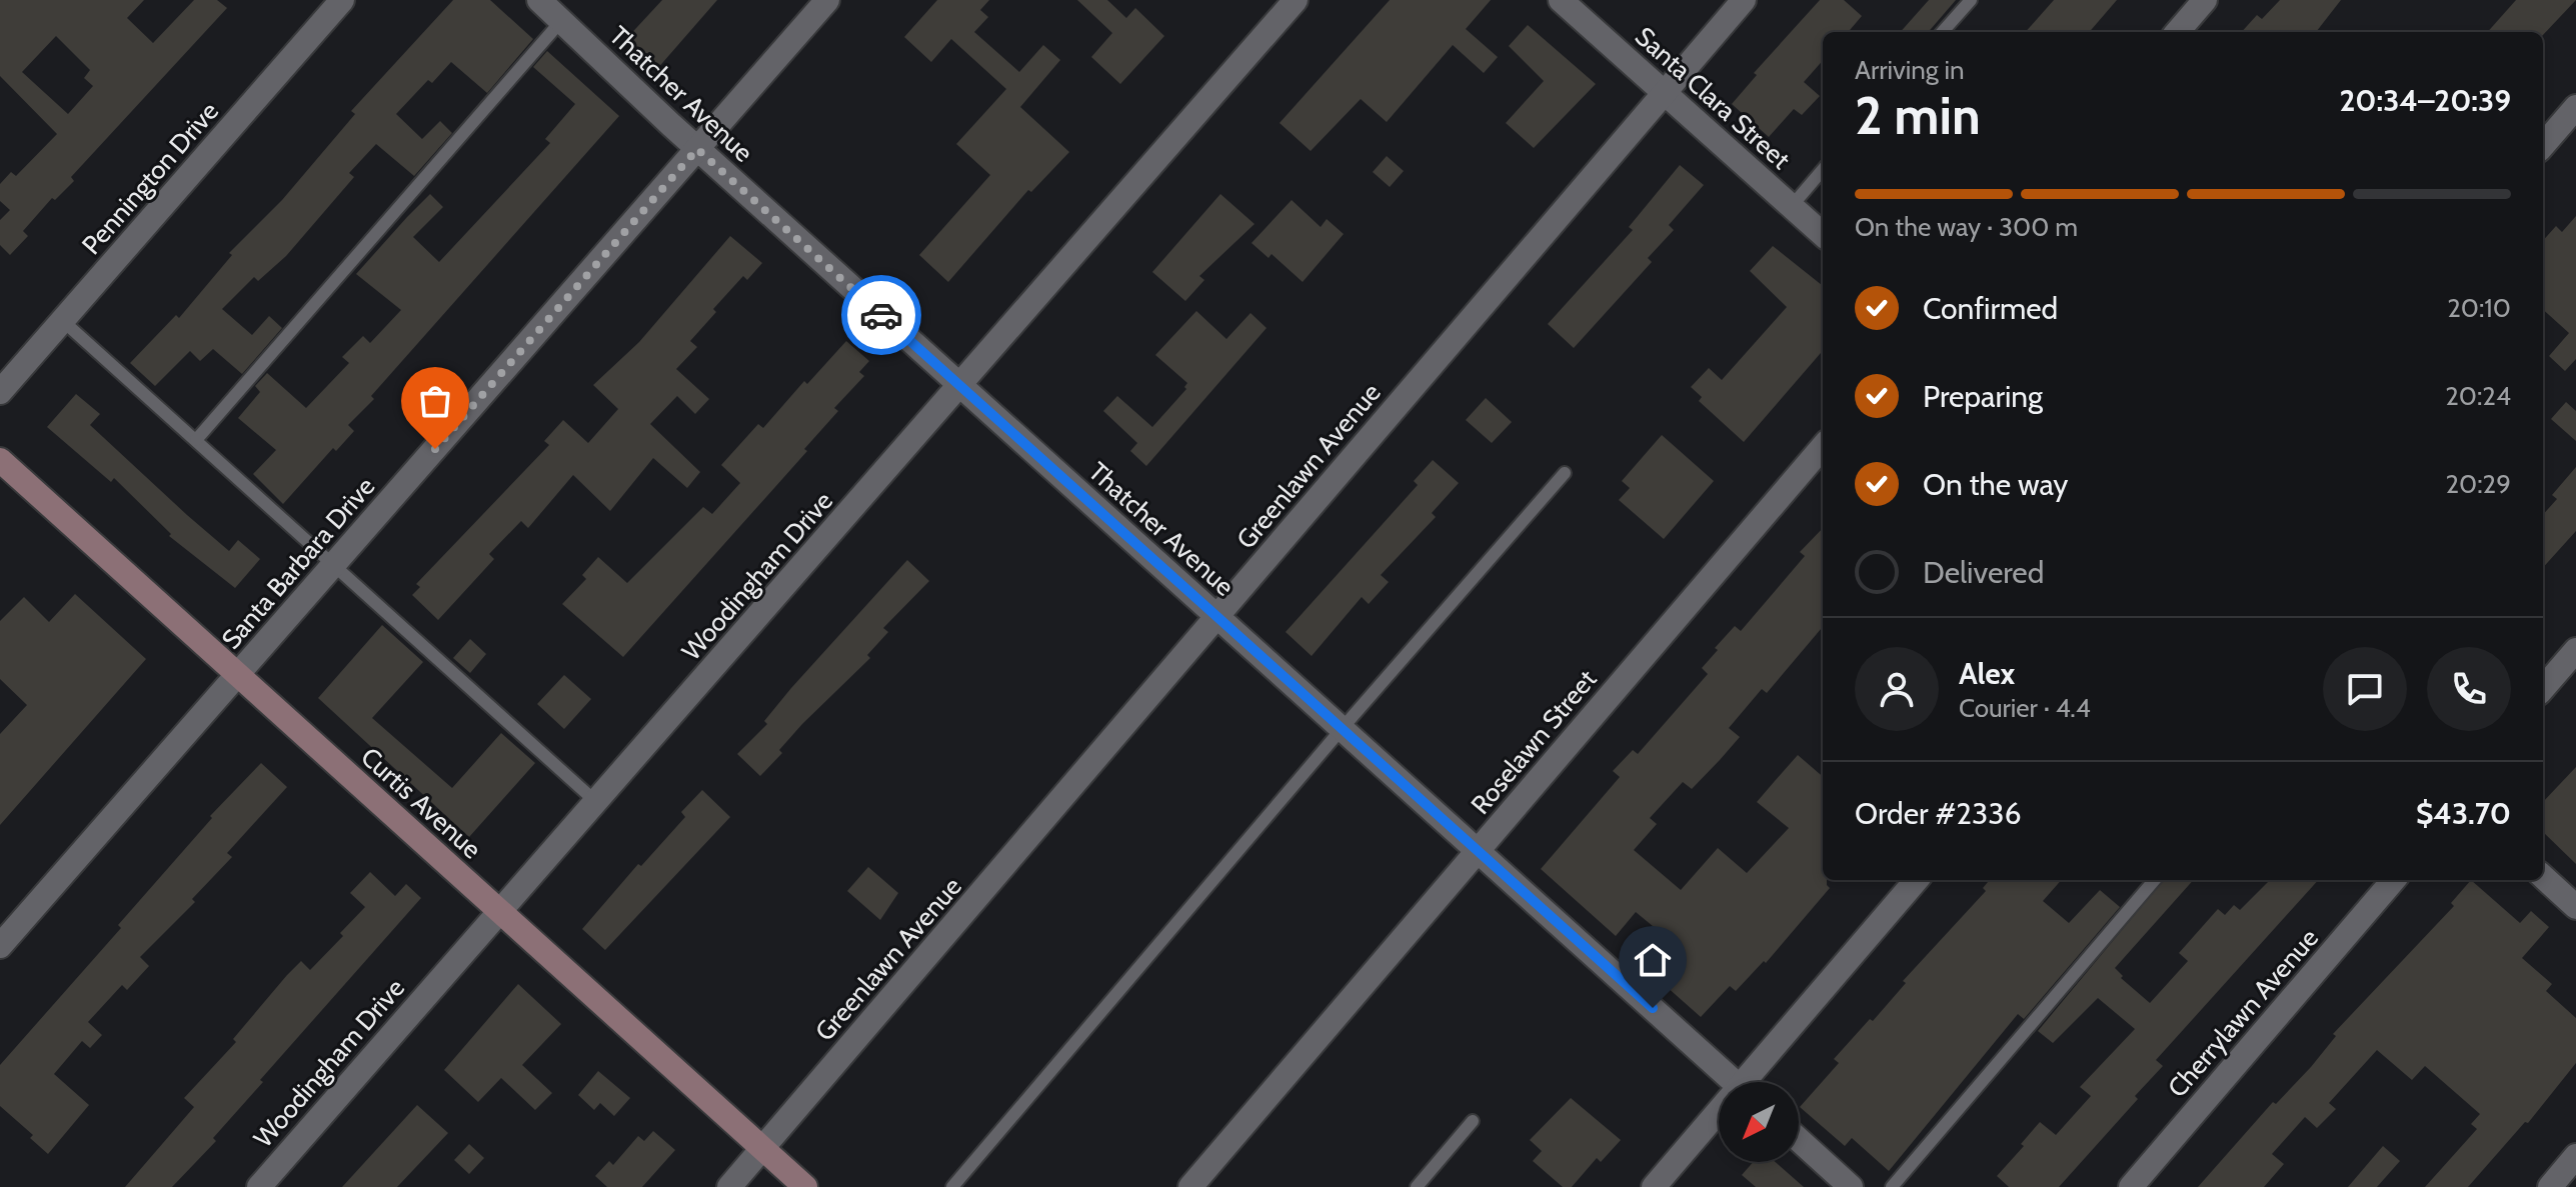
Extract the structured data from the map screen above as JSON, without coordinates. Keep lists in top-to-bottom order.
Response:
{
  "streets": {
    "street": [
      "Thatcher Avenue",
      "Santa Clara Street",
      "Pennington Drive",
      "Greenlawn Avenue",
      "Santa Barbara Drive",
      "Woodingham Drive",
      "Roselawn Street",
      "Curtis Avenue",
      "Cherrylawn Avenue"
    ]
  },
  "crossings": [
    ["Thatcher Avenue", "Greenlawn Avenue"],
    ["Thatcher Avenue", "Santa Barbara Drive"],
    ["Thatcher Avenue", "Woodingham Drive"],
    ["Thatcher Avenue", "Roselawn Street"],
    ["Santa Clara Street", "Greenlawn Avenue"],
    ["Greenlawn Avenue", "Curtis Avenue"],
    ["Santa Barbara Drive", "Curtis Avenue"],
    ["Woodingham Drive", "Curtis Avenue"]
  ],
  "north": "bottom left",
  "page": {
    "heading": ["2 min", "Arriving in", "20:34–20:39"],
    "panel": [
      "Alex",
      "Courier · 4.4",
      "Order #2336",
      "$43.70"
    ],
    "bar": "On the way · 300 m",
    "list": [
      ["Confirmed", "20:10"],
      ["Preparing", "20:24"],
      ["On the way", "20:29"],
      "Delivered"
    ]
  }
}
